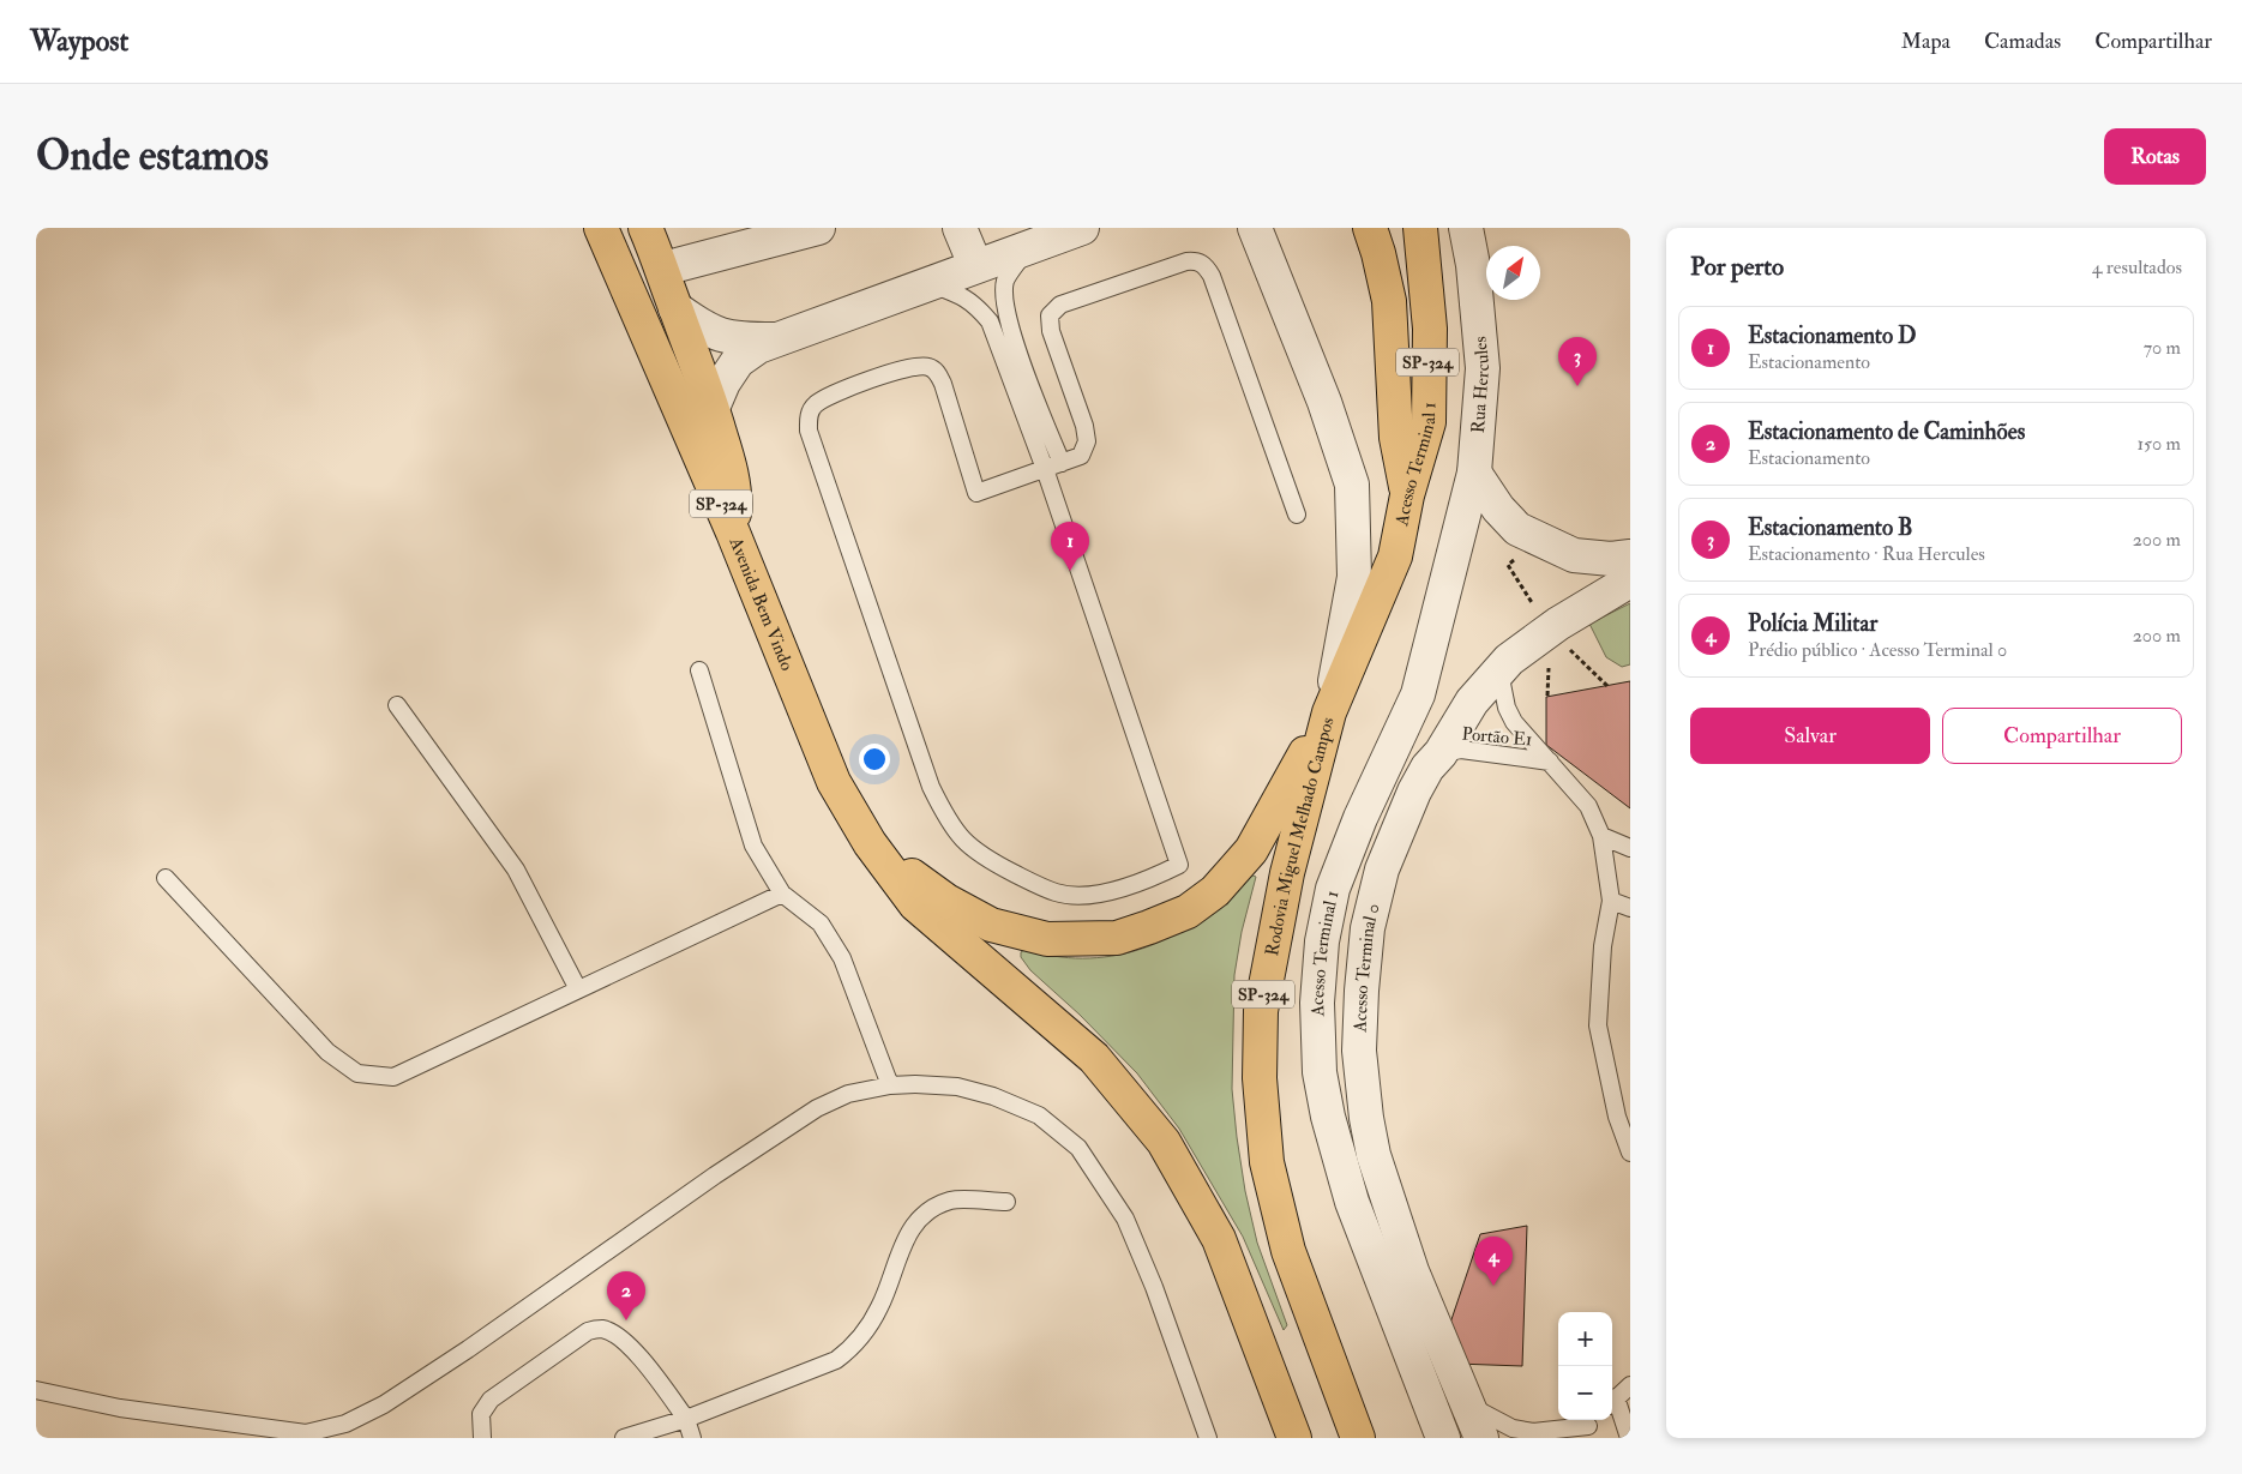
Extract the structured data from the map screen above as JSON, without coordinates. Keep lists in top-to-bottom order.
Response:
{
  "streets": {
    "main road": [
      "SP-324",
      "Acesso Terminal 1",
      "Avenida Bem Vindo",
      "Rodovia Miguel Melhado Campos"
    ],
    "street": ["Rua Hercules", "Acesso Terminal 0"],
    "lane": ["Portão E1"]
  },
  "crossings": [
    ["SP-324", "Avenida Bem Vindo"],
    ["Rua Hercules", "Acesso Terminal 1"],
    ["Acesso Terminal 1", "Rodovia Miguel Melhado Campos"],
    ["Portão E1", "Acesso Terminal 0"]
  ],
  "north": "top right",
  "page": {
    "header": "Waypost",
    "nav": ["Mapa", "Camadas", "Compartilhar"],
    "buttons": [
      "Rotas",
      ["Salvar", "Compartilhar"]
    ],
    "title": "Onde estamos",
    "heading": ["Por perto", "4 resultados"],
    "list": [
      {
        "mark": "1",
        "name": "Estacionamento D",
        "note": "Estacionamento",
        "value": "70 m"
      },
      {
        "mark": "2",
        "name": "Estacionamento de Caminhões",
        "note": "Estacionamento",
        "value": "150 m"
      },
      {
        "mark": "3",
        "name": "Estacionamento B",
        "note": "Estacionamento · Rua Hercules",
        "value": "200 m"
      },
      {
        "mark": "4",
        "name": "Polícia Militar",
        "note": "Prédio público · Acesso Terminal 0",
        "value": "200 m"
      }
    ],
    "pins": [
      "3",
      "1",
      "4",
      "2"
    ],
    "map_buttons": ["+", "−"]
  }
}
